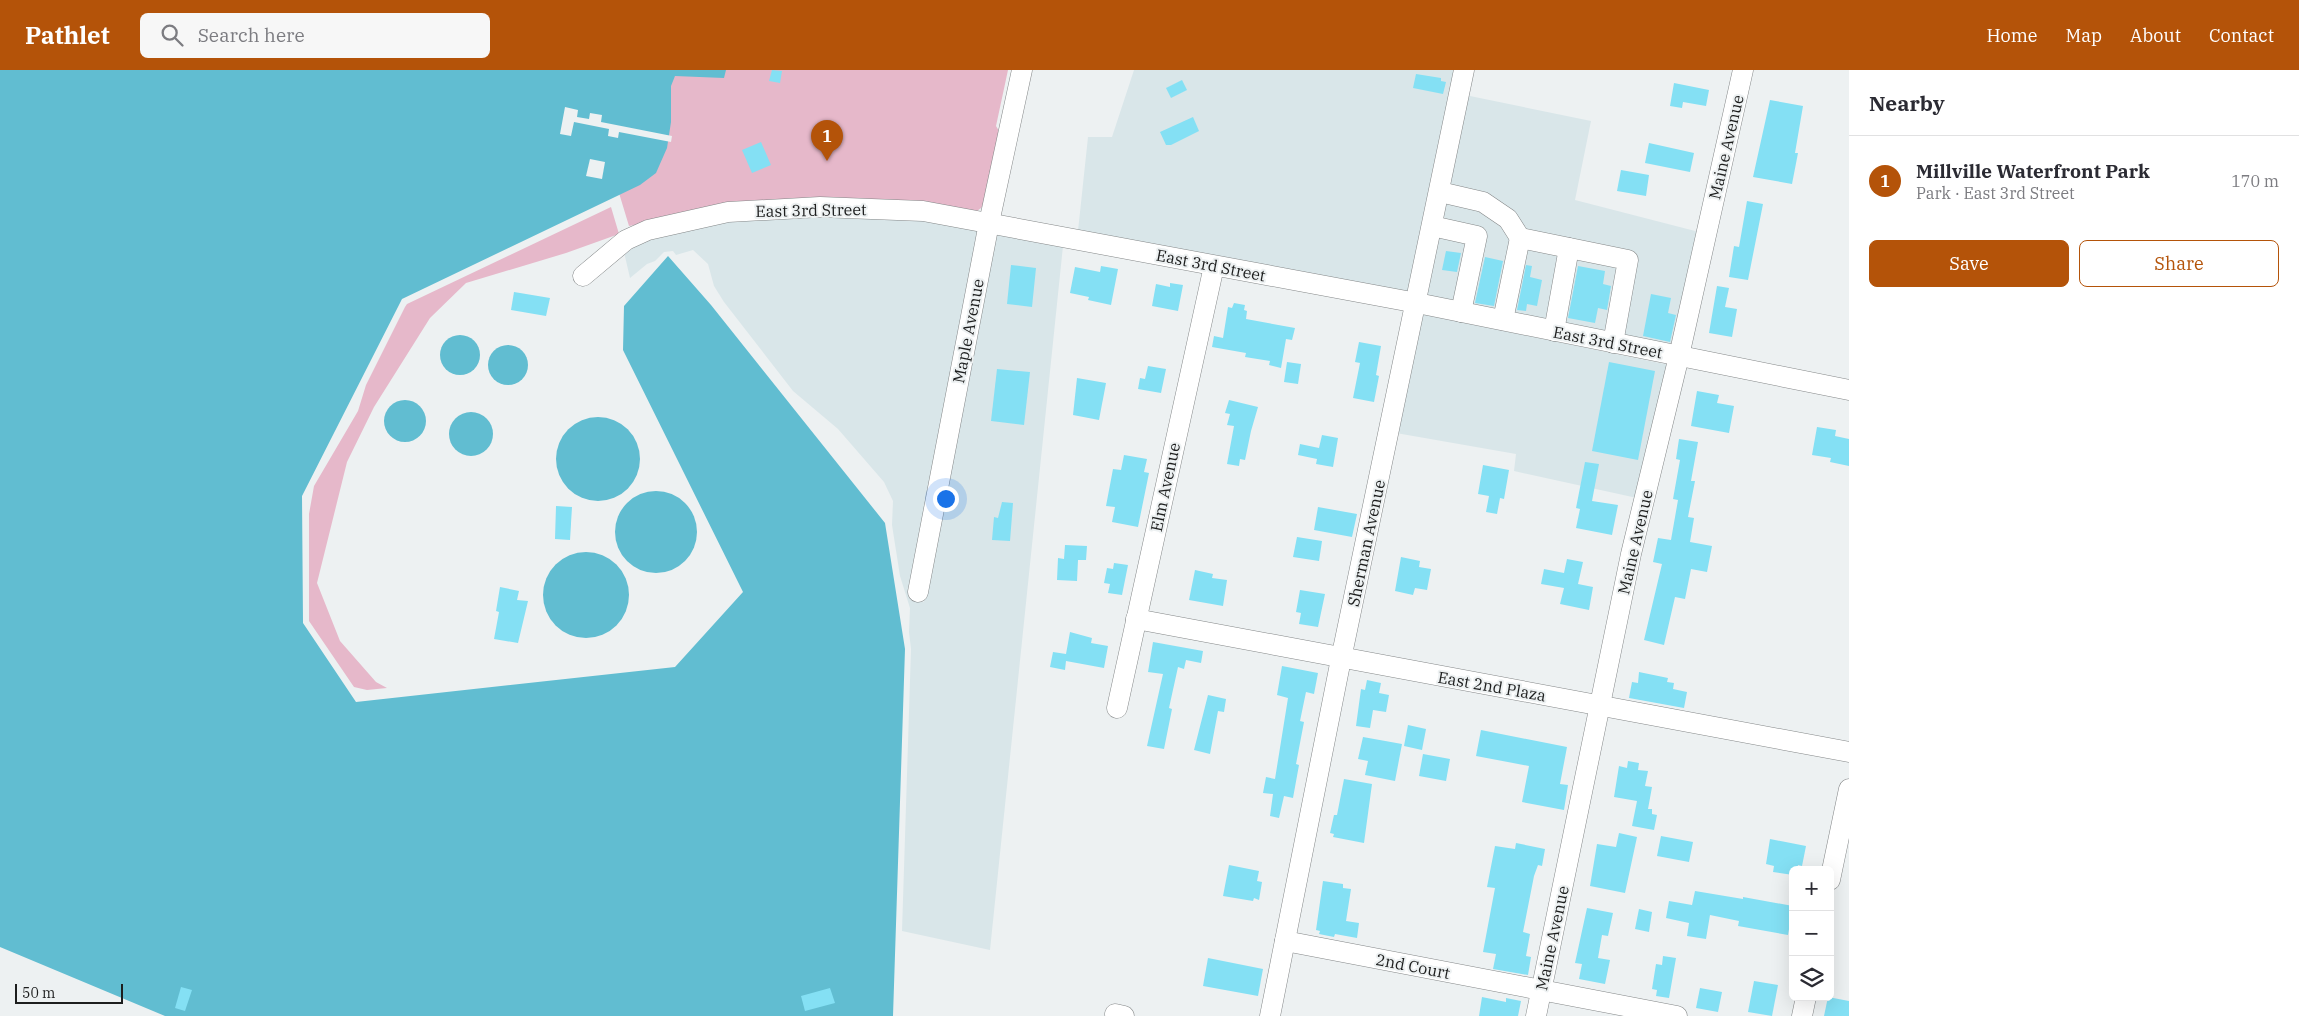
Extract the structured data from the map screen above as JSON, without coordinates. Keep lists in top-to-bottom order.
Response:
{
  "streets": {
    "street": [
      "Maine Avenue",
      "East 3rd Street",
      "Maple Avenue",
      "Elm Avenue",
      "Sherman Avenue",
      "East 2nd Plaza",
      "2nd Court"
    ]
  },
  "crossings": [
    ["Maine Avenue", "East 3rd Street"],
    ["Maine Avenue", "East 2nd Plaza"],
    ["Maine Avenue", "2nd Court"],
    ["East 3rd Street", "Maple Avenue"],
    ["East 3rd Street", "Elm Avenue"],
    ["East 3rd Street", "Sherman Avenue"],
    ["Elm Avenue", "East 2nd Plaza"],
    ["Sherman Avenue", "East 2nd Plaza"],
    ["Sherman Avenue", "2nd Court"]
  ],
  "scale_bar": "50 m",
  "page": {
    "header": "Pathlet",
    "search": "Search here",
    "nav": [
      "Home",
      "Map",
      "About",
      "Contact"
    ],
    "heading": "Nearby",
    "pins": "1",
    "list": [
      {
        "mark": "1",
        "name": "Millville Waterfront Park",
        "note": "Park · East 3rd Street",
        "value": "170 m"
      }
    ],
    "buttons": ["Save", "Share"],
    "map_buttons": ["+", "−"],
    "scale": "50 m"
  }
}
